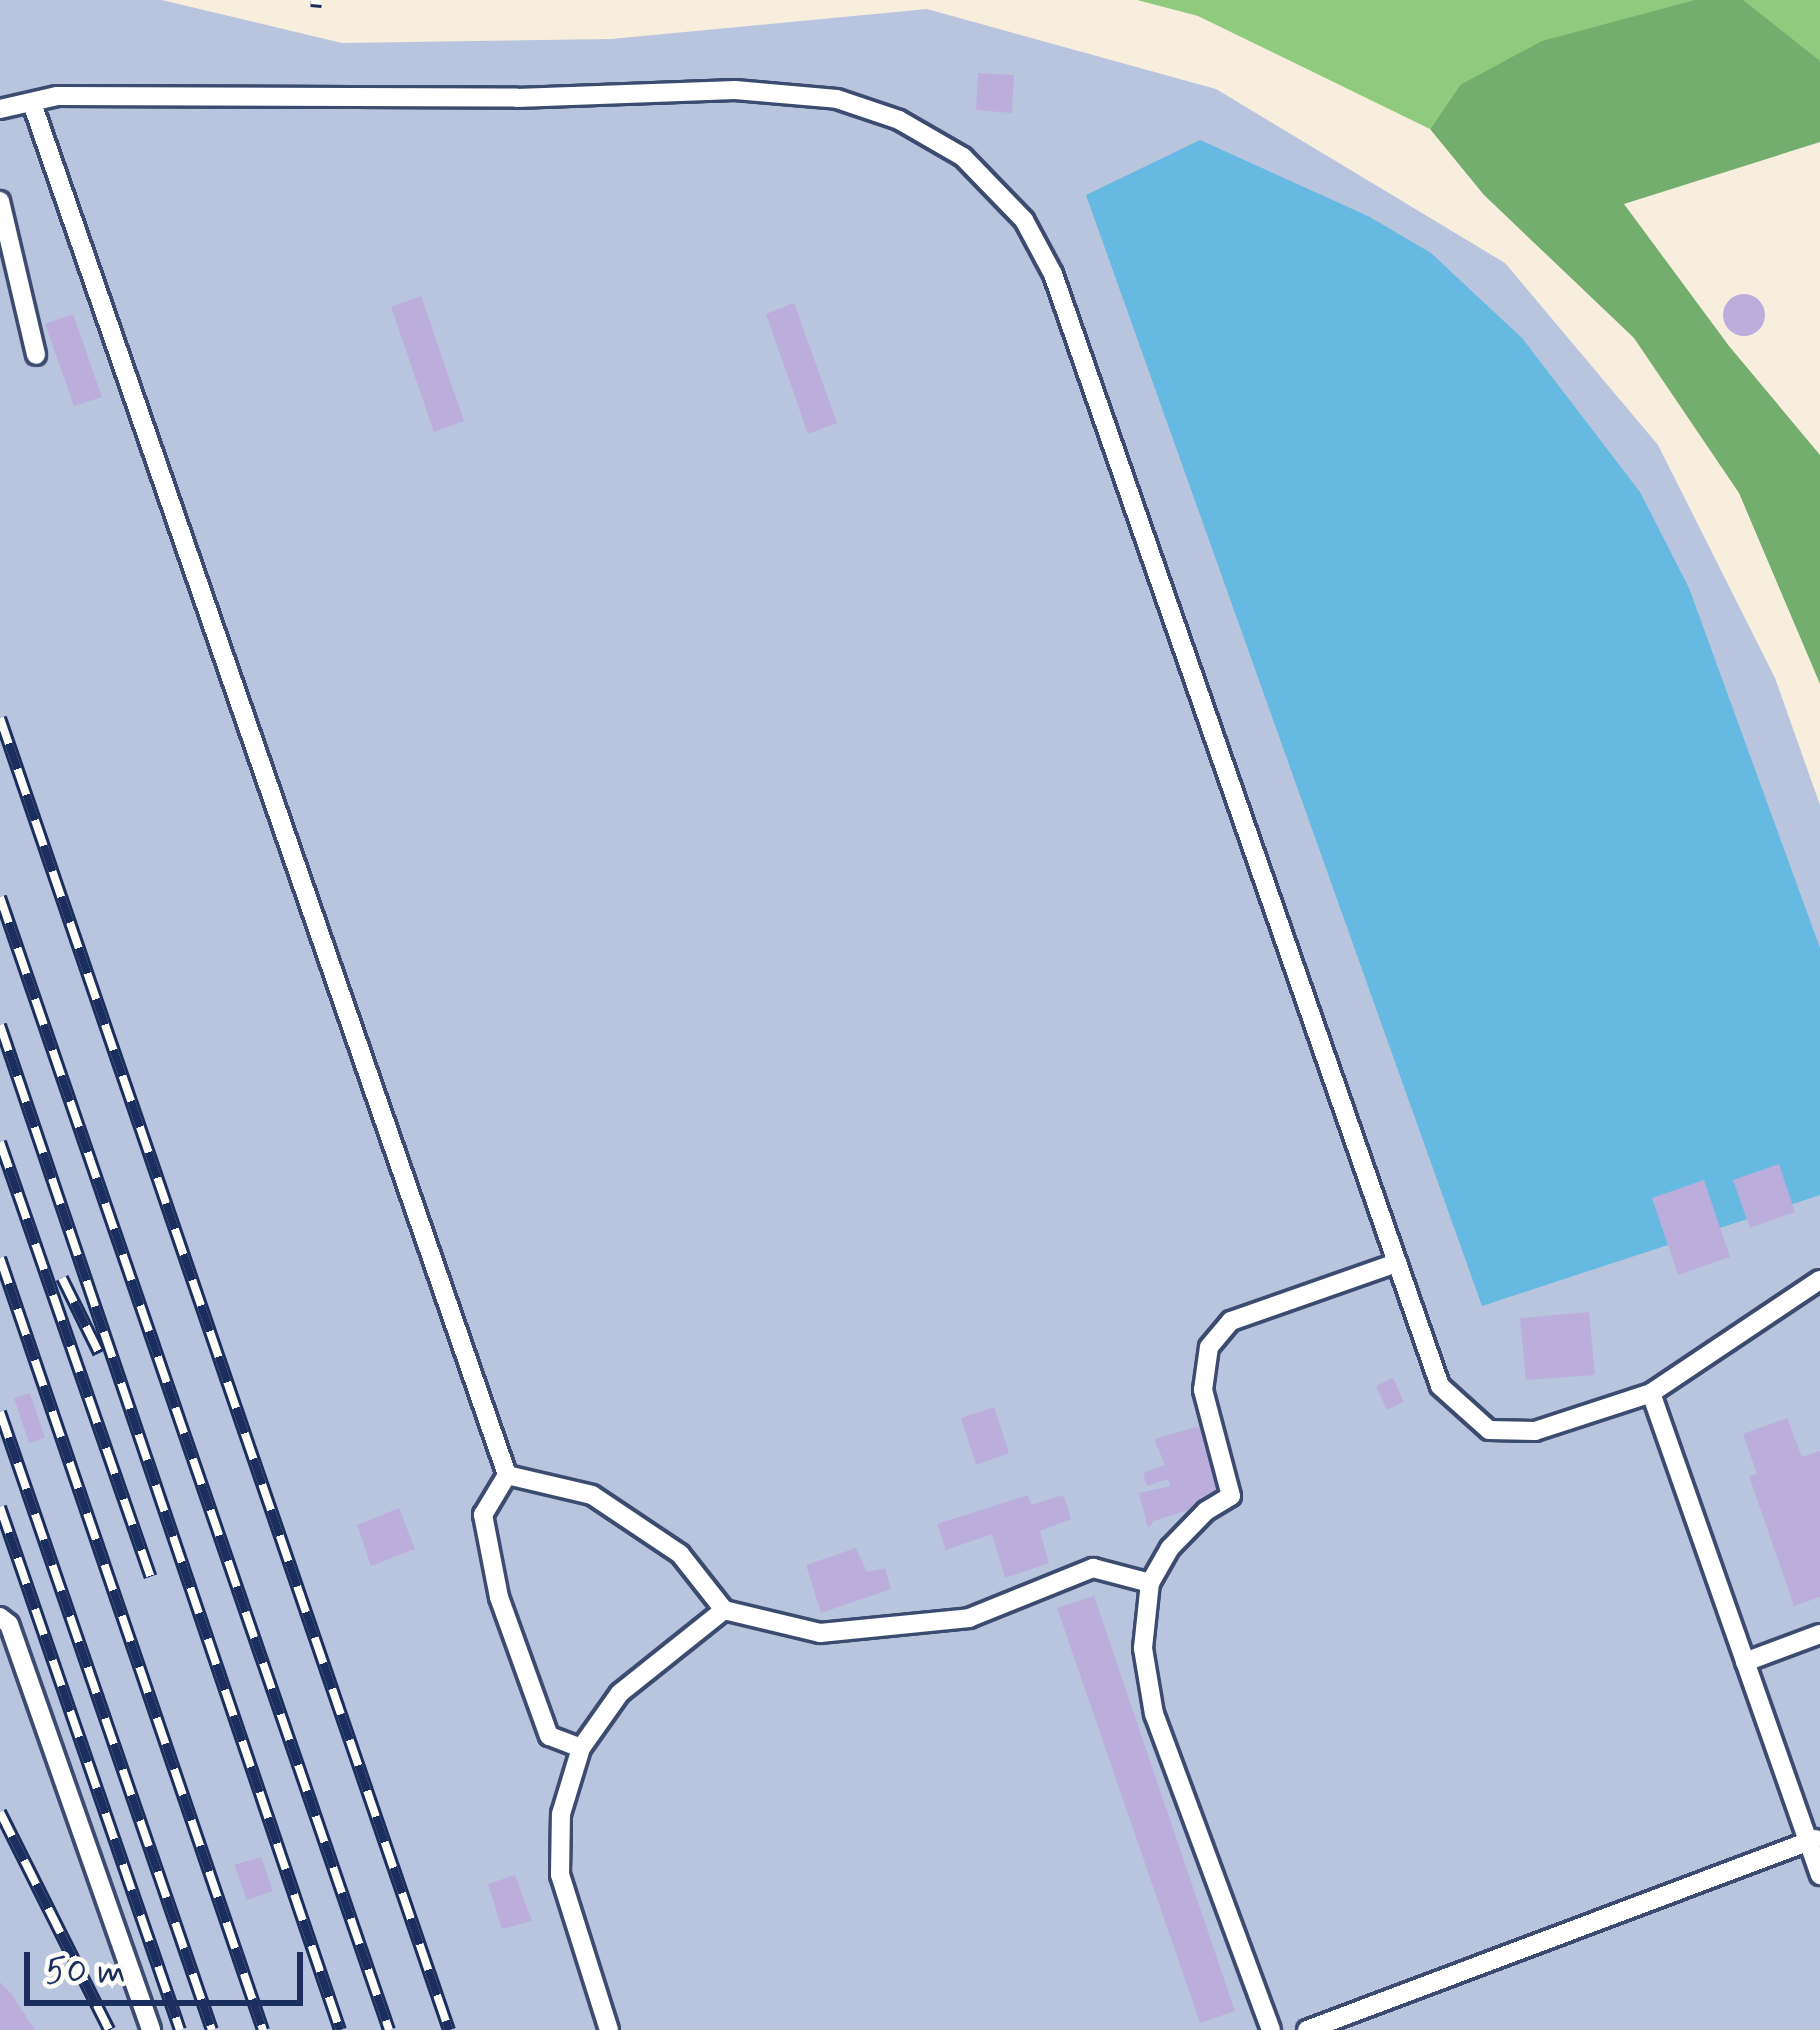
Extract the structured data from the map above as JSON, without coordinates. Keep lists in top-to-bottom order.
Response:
{
  "scale_bar": "50 m"
}
